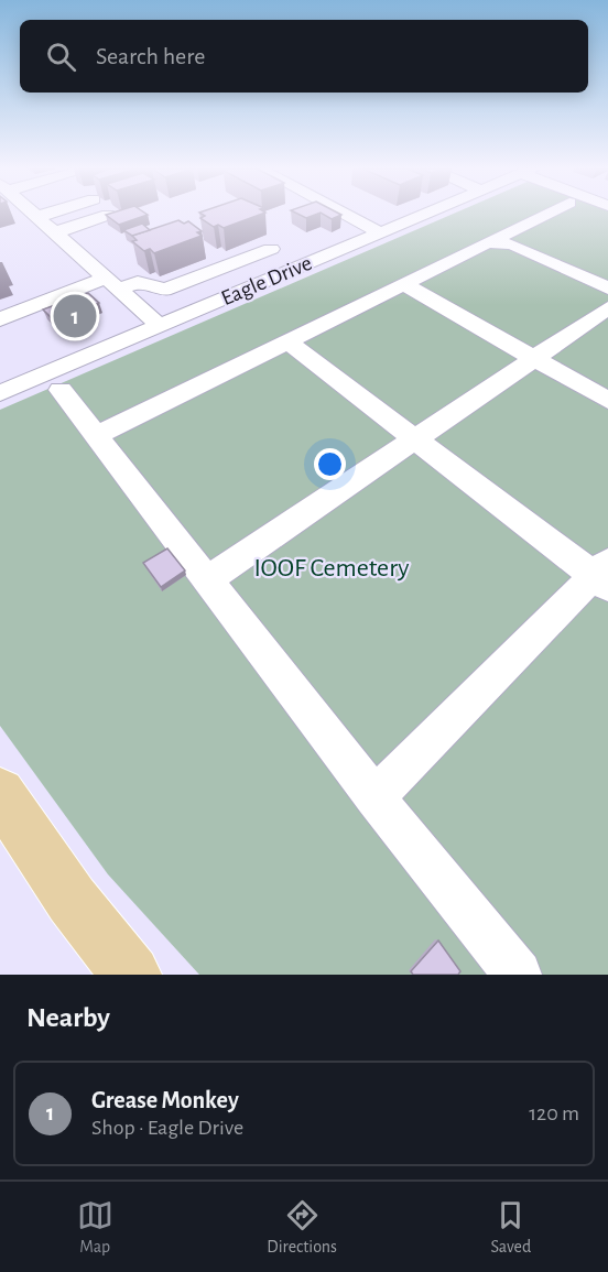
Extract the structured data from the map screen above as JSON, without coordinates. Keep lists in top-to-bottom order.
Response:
{
  "streets": {
    "street": ["Eagle Drive"]
  },
  "parks": ["IOOF Cemetery"],
  "page": {
    "search": "Search here",
    "pins": "1",
    "heading": "Nearby",
    "list": [
      {
        "mark": "1",
        "name": "Grease Monkey",
        "note": "Shop · Eagle Drive",
        "value": "120 m"
      }
    ],
    "nav": ["Map", "Directions", "Saved"]
  }
}
